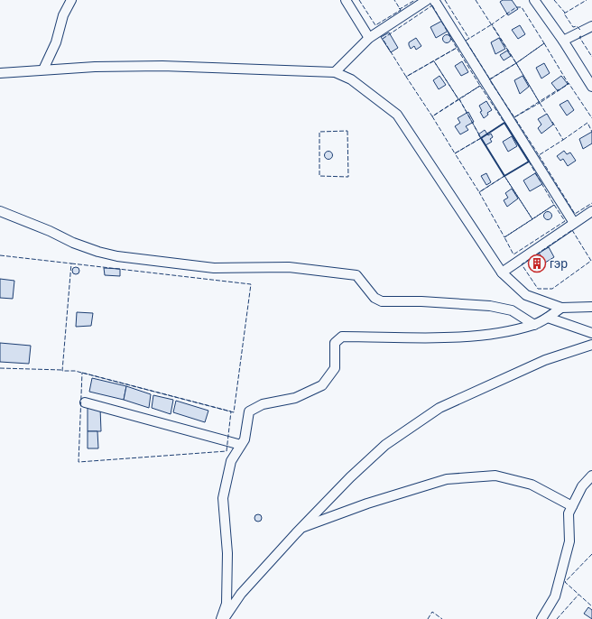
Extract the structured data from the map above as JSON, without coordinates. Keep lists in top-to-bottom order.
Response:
{
  "places": {
    "building": ["гэр"]
  }
}
